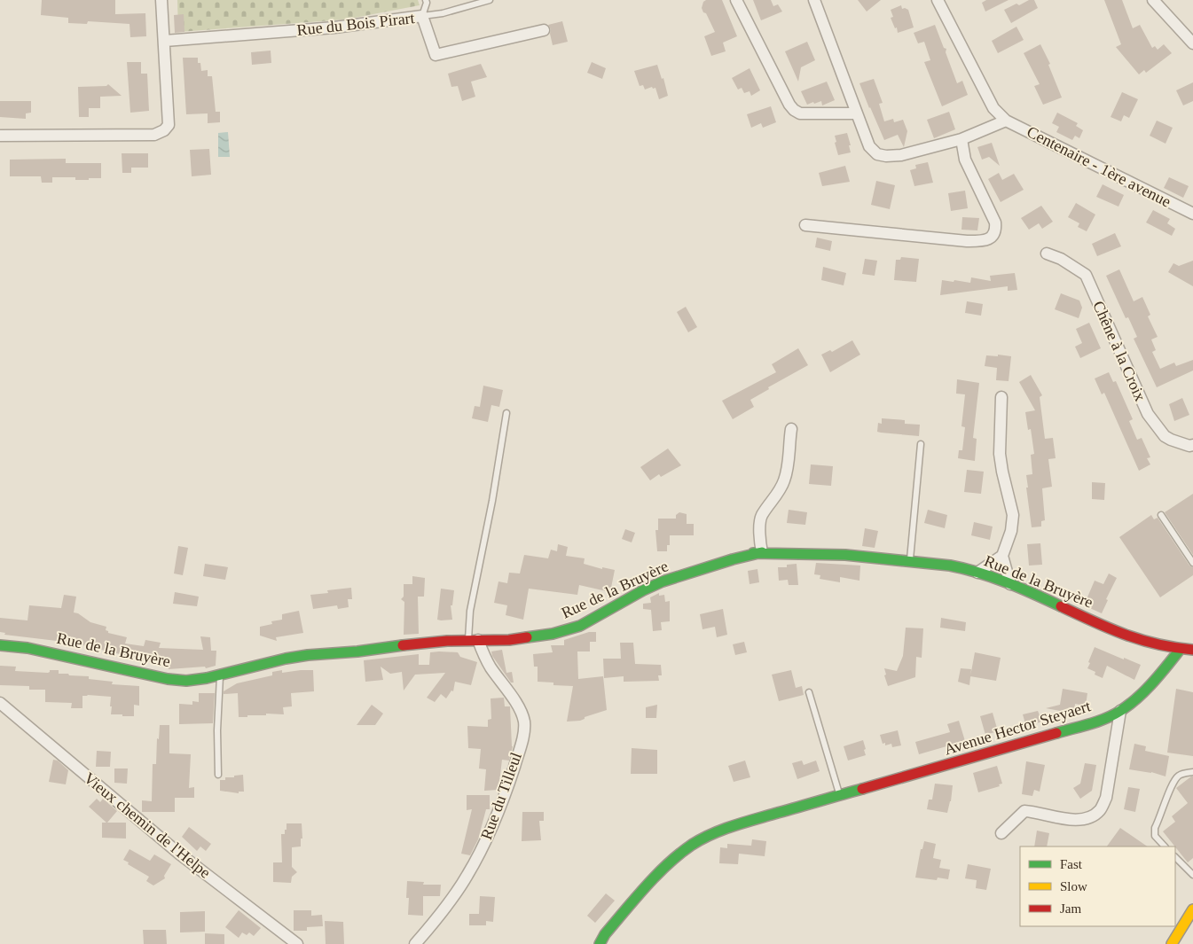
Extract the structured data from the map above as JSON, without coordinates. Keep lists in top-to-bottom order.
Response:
{
  "streets": {
    "main road": ["Rue de la Bruyère", "Avenue Hector Steyaert"],
    "street": [
      "Rue du Bois Pirart",
      "Centenaire - 1ère avenue",
      "Chêne à la Croix",
      "Rue du Tilleul",
      "Vieux chemin de l'Helpe"
    ]
  },
  "crossings": [
    ["Rue de la Bruyère", "Avenue Hector Steyaert"],
    ["Rue de la Bruyère", "Rue du Tilleul"]
  ],
  "legend": ["Fast", "Slow", "Jam"]
}
